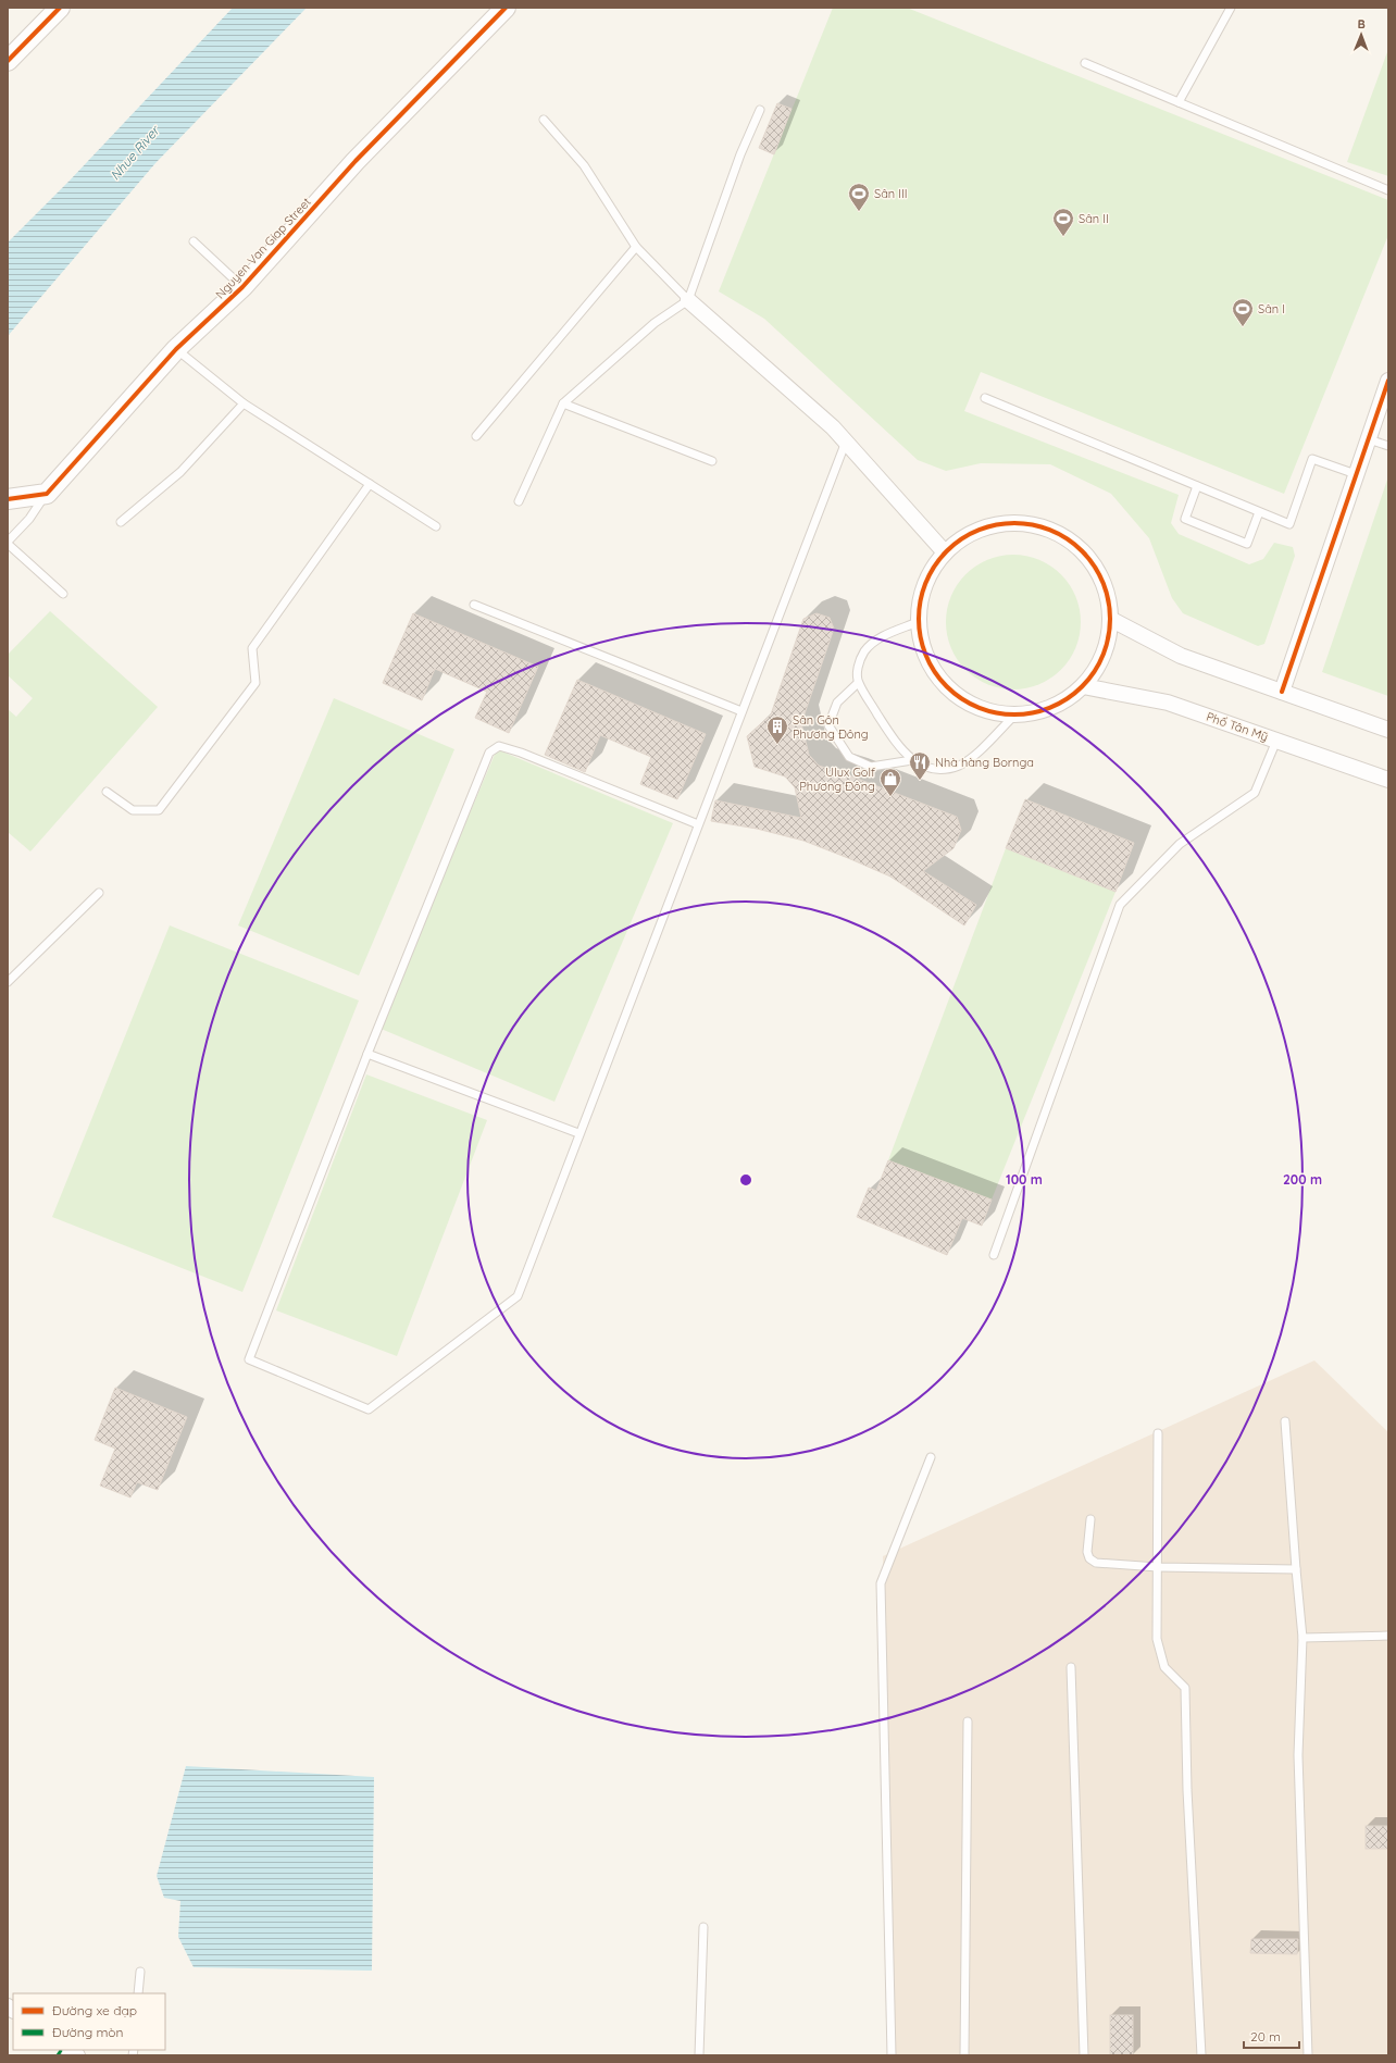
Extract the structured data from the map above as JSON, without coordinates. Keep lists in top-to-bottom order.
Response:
{
  "streets": {
    "street": ["Nguyen Van Giap Street", "Phố Tân Mỹ"]
  },
  "water": ["Nhue River"],
  "places": {
    "sports": ["Sân III", "Sân II", "Sân I"],
    "building": ["Sân Gôn Phương Đông"],
    "restaurant": ["Nhà hàng Bornga"],
    "shop": ["Ulux Golf Phương Đông"]
  },
  "legend": ["Đường xe đạp", "Đường mòn"],
  "scale_bar": "20 m",
  "north": "top",
  "rings": ["100 m", "200 m"]
}
